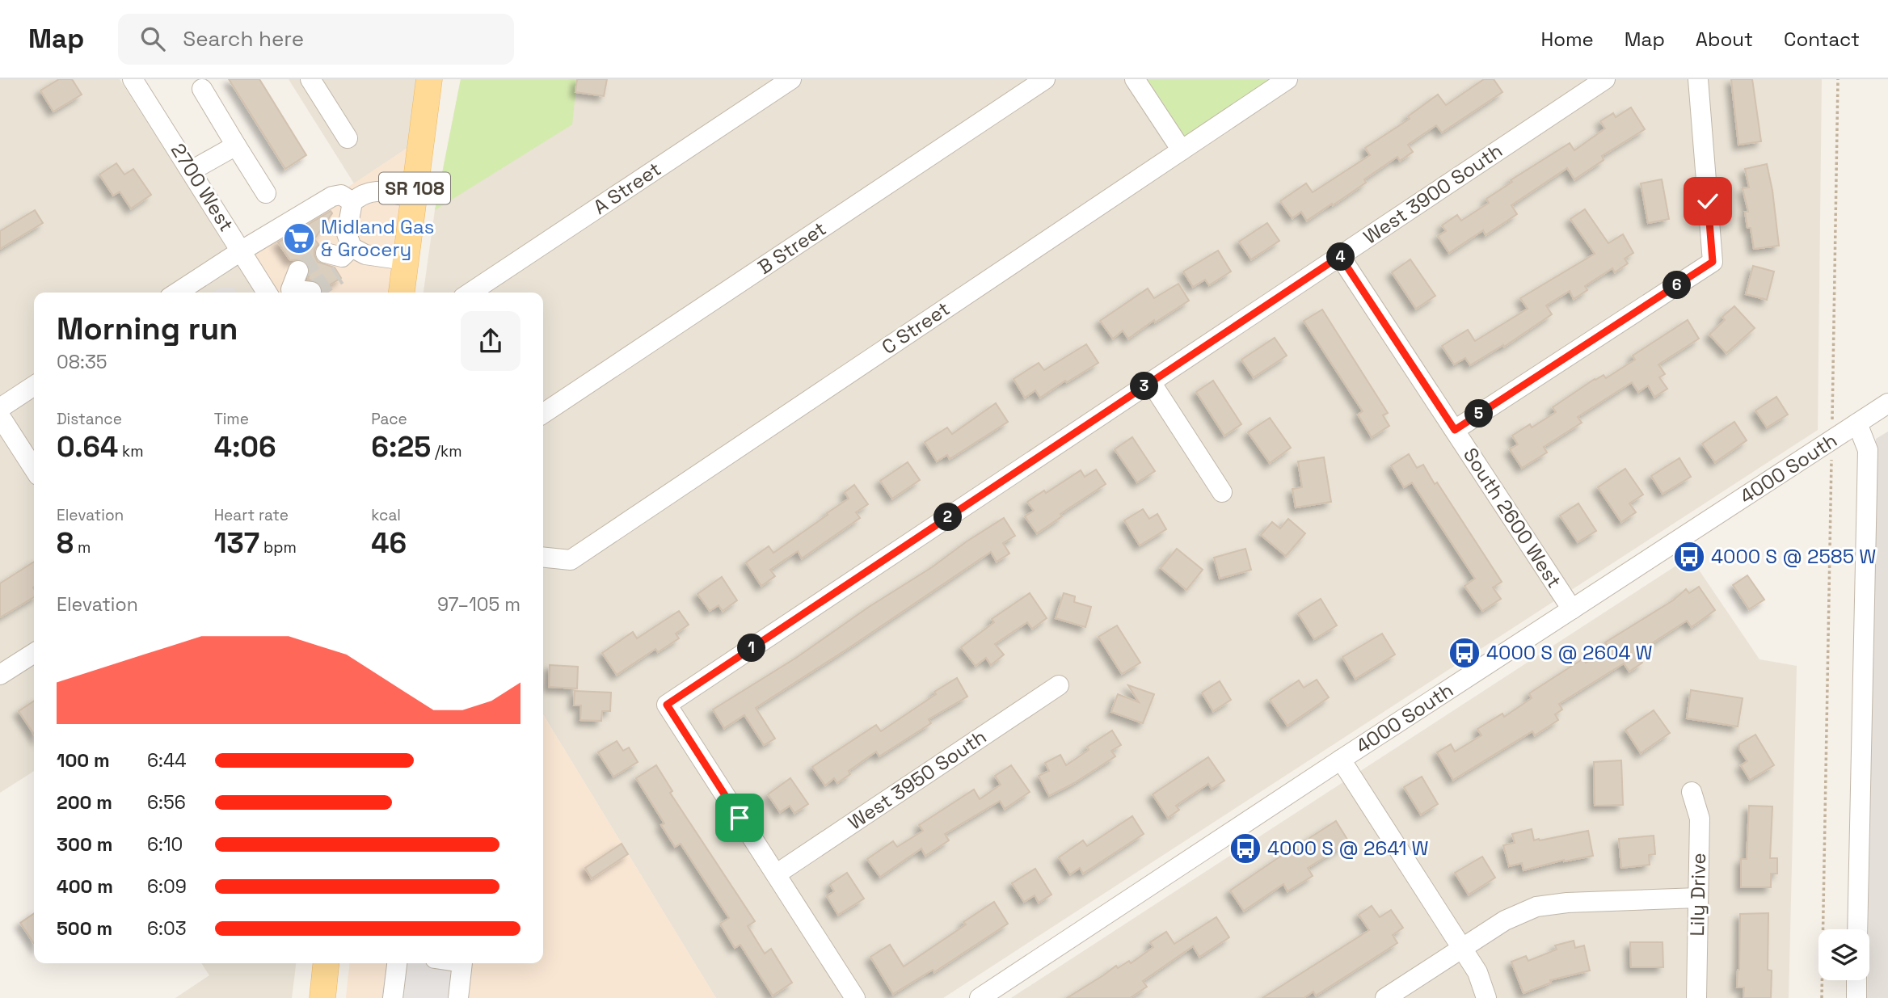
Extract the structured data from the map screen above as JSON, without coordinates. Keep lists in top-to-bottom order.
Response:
{
  "streets": {
    "main road": ["SR 108"],
    "street": [
      "2700 West",
      "A Street",
      "West 3900 South",
      "B Street",
      "C Street",
      "4000 South",
      "South 2600 West",
      "West 3950 South",
      "Lily Drive"
    ]
  },
  "crossings": [
    ["West 3900 South", "South 2600 West"],
    ["West 3900 South", "West 3950 South"],
    ["4000 South", "South 2600 West"]
  ],
  "places": {
    "supermarket": ["Midland Gas & Grocery"],
    "bus stop": ["4000 S @ 2585 W", "4000 S @ 2604 W", "4000 S @ 2641 W"]
  },
  "page": {
    "header": "Map",
    "search": "Search here",
    "nav": [
      "Home",
      "Map",
      "About",
      "Contact"
    ],
    "pins": [
      "4",
      "6",
      "3",
      "5",
      "2",
      "1"
    ],
    "heading": ["Morning run", "08:35"],
    "stats": [
      ["Distance", "0.64 km"],
      ["Time", "4:06"],
      ["Pace", "6:25 /km"],
      ["Elevation", "8 m"],
      ["Heart rate", "137 bpm"],
      ["kcal", "46"]
    ],
    "chart": ["Elevation", "97–105 m"],
    "list": [
      {
        "name": "100 m",
        "note": "6:44"
      },
      {
        "name": "200 m",
        "note": "6:56"
      },
      {
        "name": "300 m",
        "note": "6:10"
      },
      {
        "name": "400 m",
        "note": "6:09"
      },
      {
        "name": "500 m",
        "note": "6:03"
      }
    ]
  }
}
